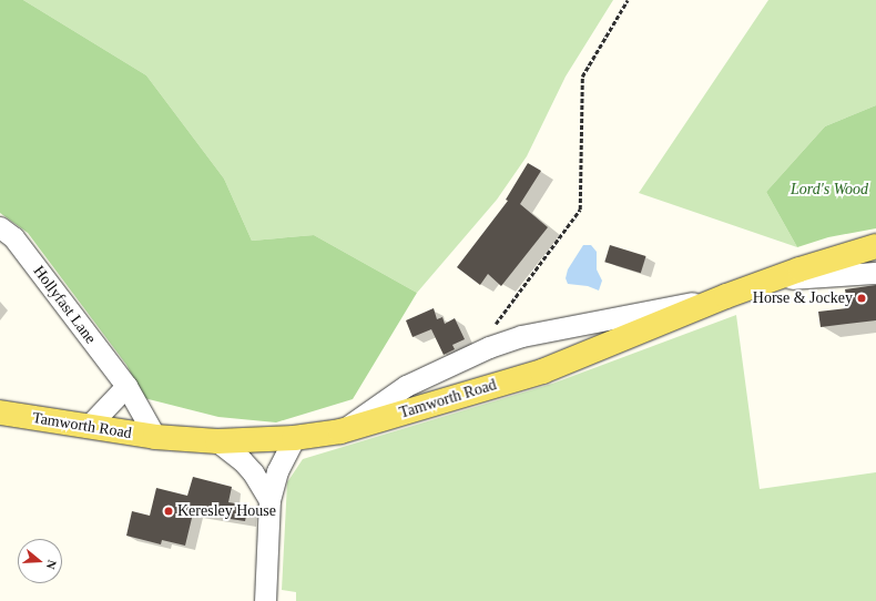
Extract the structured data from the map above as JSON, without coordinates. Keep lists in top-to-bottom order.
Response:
{
  "streets": {
    "main road": ["Tamworth Road"],
    "street": ["Hollyfast Lane"]
  },
  "crossings": [
    ["Hollyfast Lane", "Tamworth Road"]
  ],
  "parks": ["Lord's Wood"],
  "places": ["Horse & Jockey", "Keresley House"],
  "north": "right"
}
